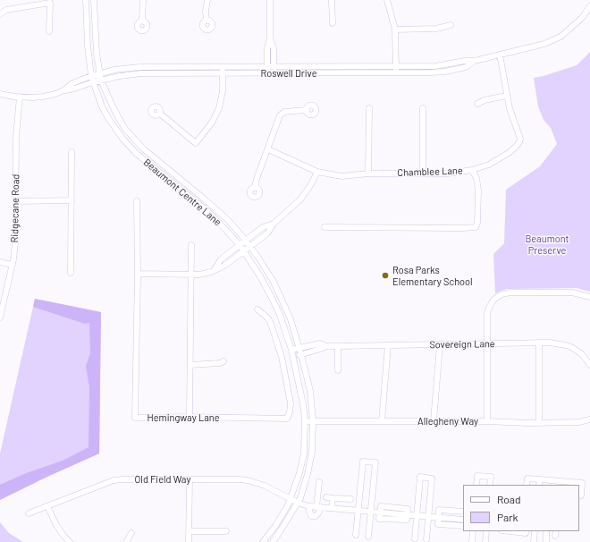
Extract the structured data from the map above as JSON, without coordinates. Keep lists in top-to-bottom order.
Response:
{
  "streets": {
    "street": [
      "Roswell Drive",
      "Chamblee Lane",
      "Beaumont Centre Lane",
      "Ridgecane Road",
      "Sovereign Lane",
      "Hemingway Lane",
      "Allegheny Way",
      "Old Field Way"
    ]
  },
  "crossings": [
    ["Roswell Drive", "Chamblee Lane"],
    ["Roswell Drive", "Beaumont Centre Lane"],
    ["Beaumont Centre Lane", "Sovereign Lane"],
    ["Beaumont Centre Lane", "Allegheny Way"],
    ["Beaumont Centre Lane", "Old Field Way"]
  ],
  "parks": ["Beaumont Preserve"],
  "places": ["Rosa Parks Elementary School"],
  "legend": ["Road", "Park"]
}
